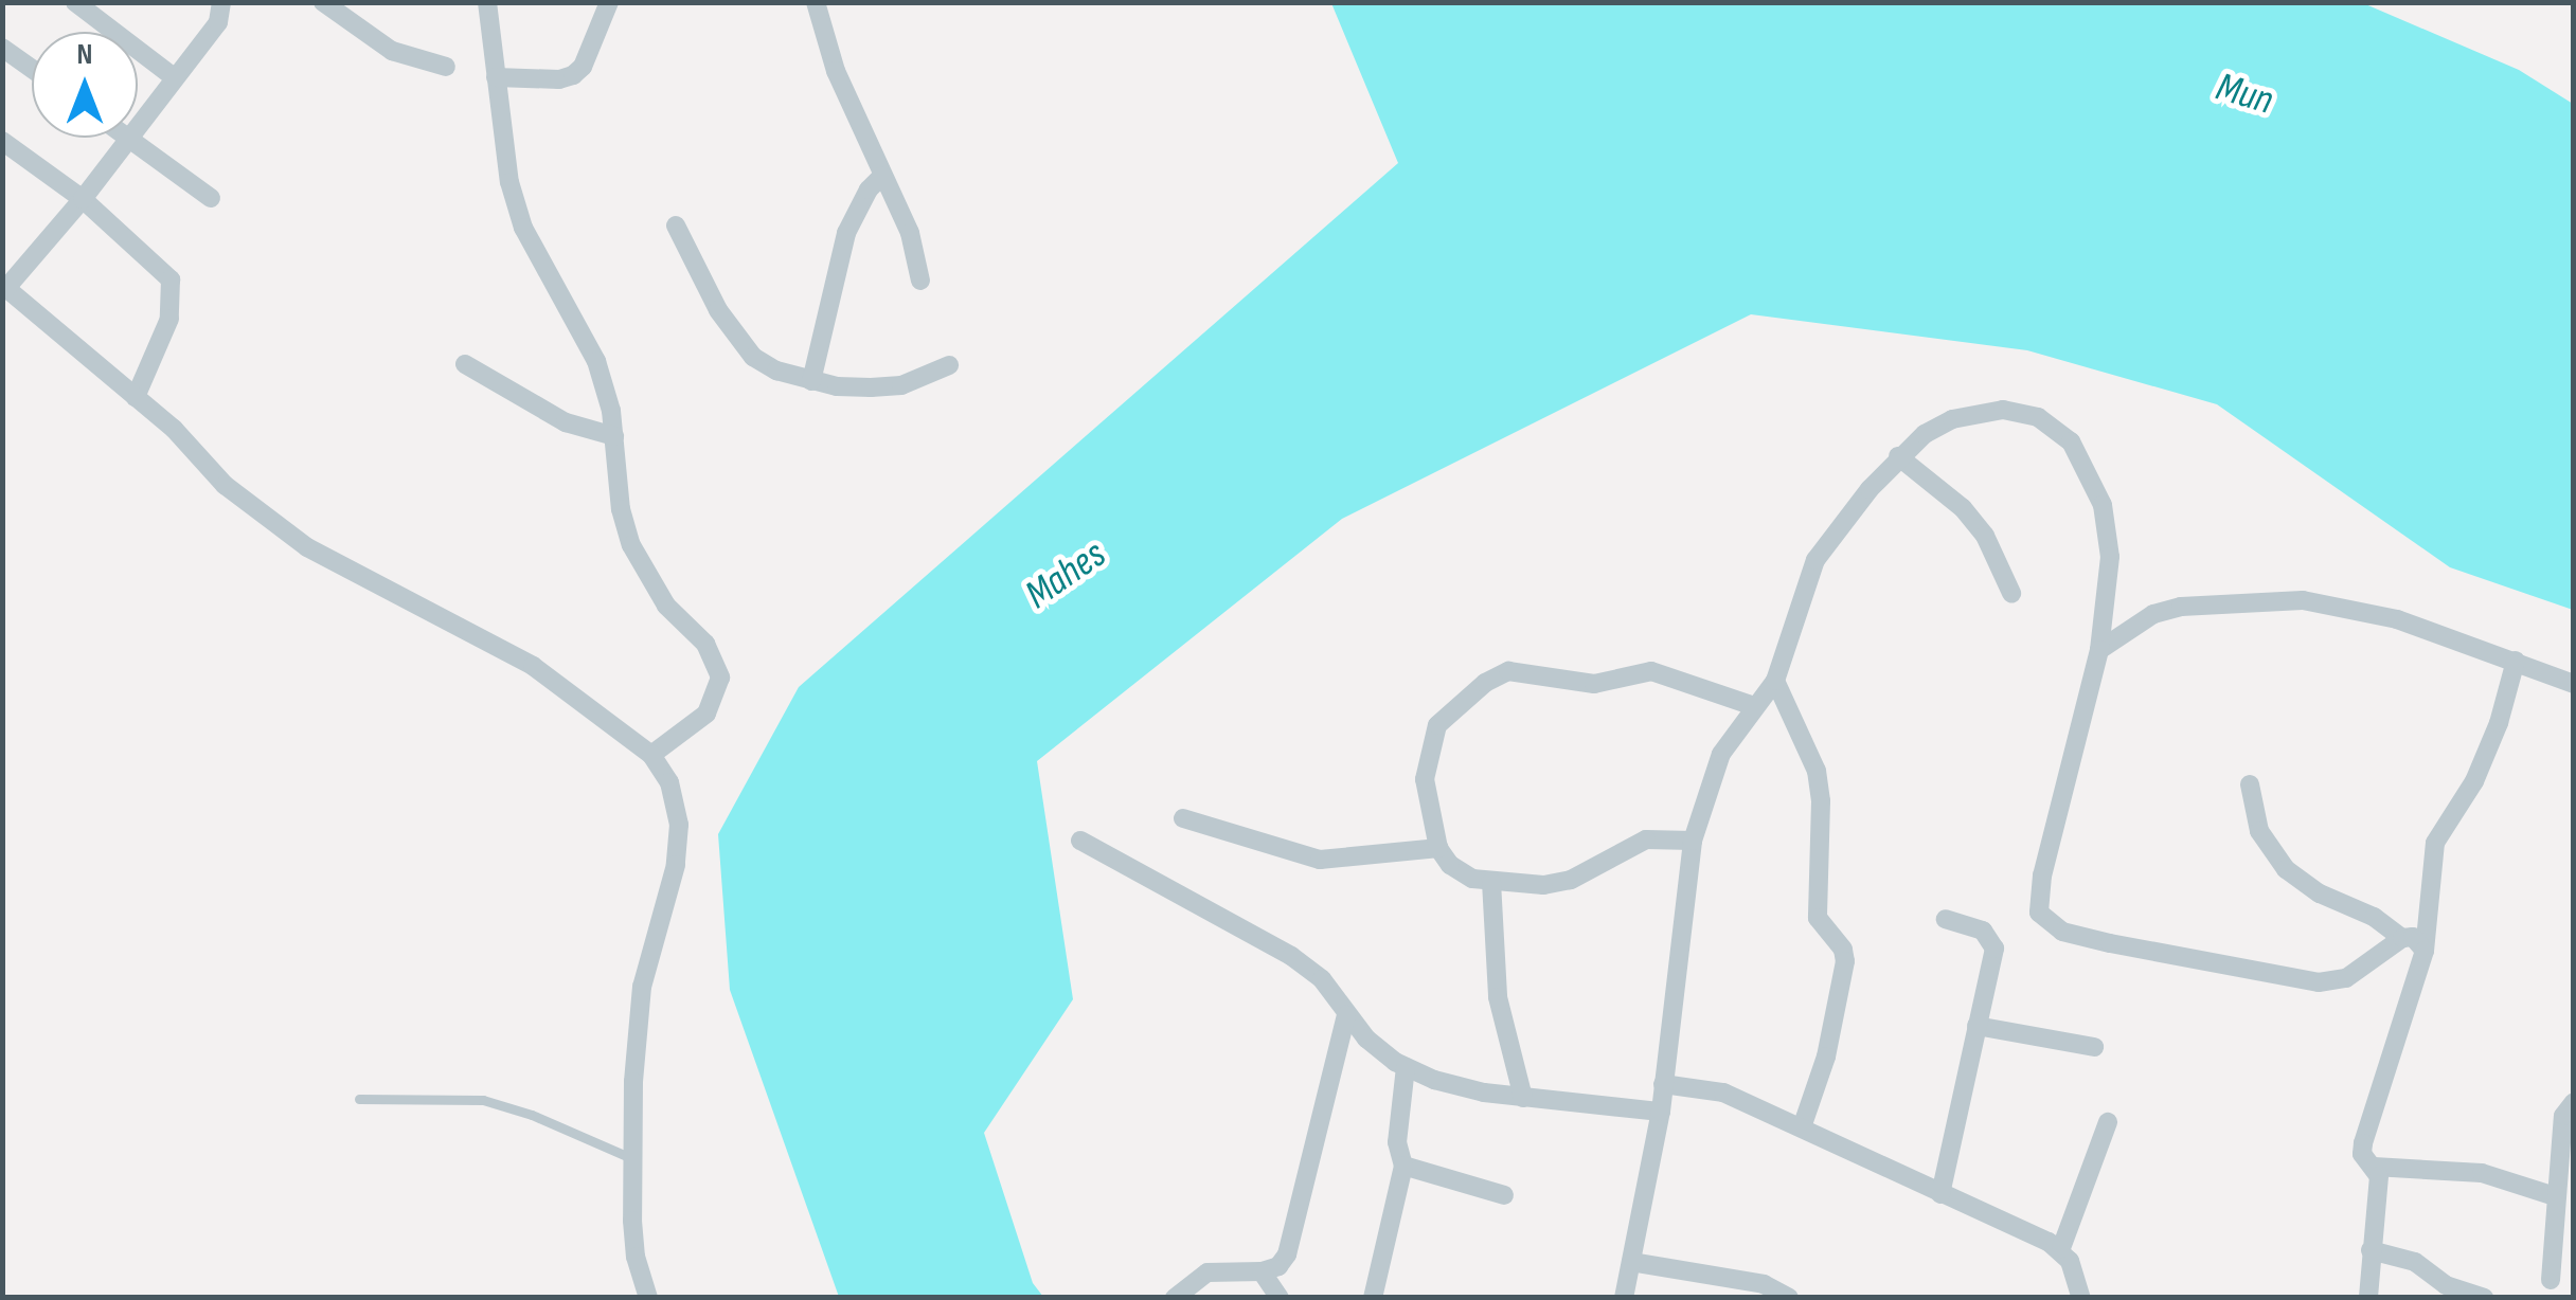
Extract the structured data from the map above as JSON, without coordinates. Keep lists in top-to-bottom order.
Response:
{
  "water": ["Mun", "Mahes"],
  "north": "top"
}
